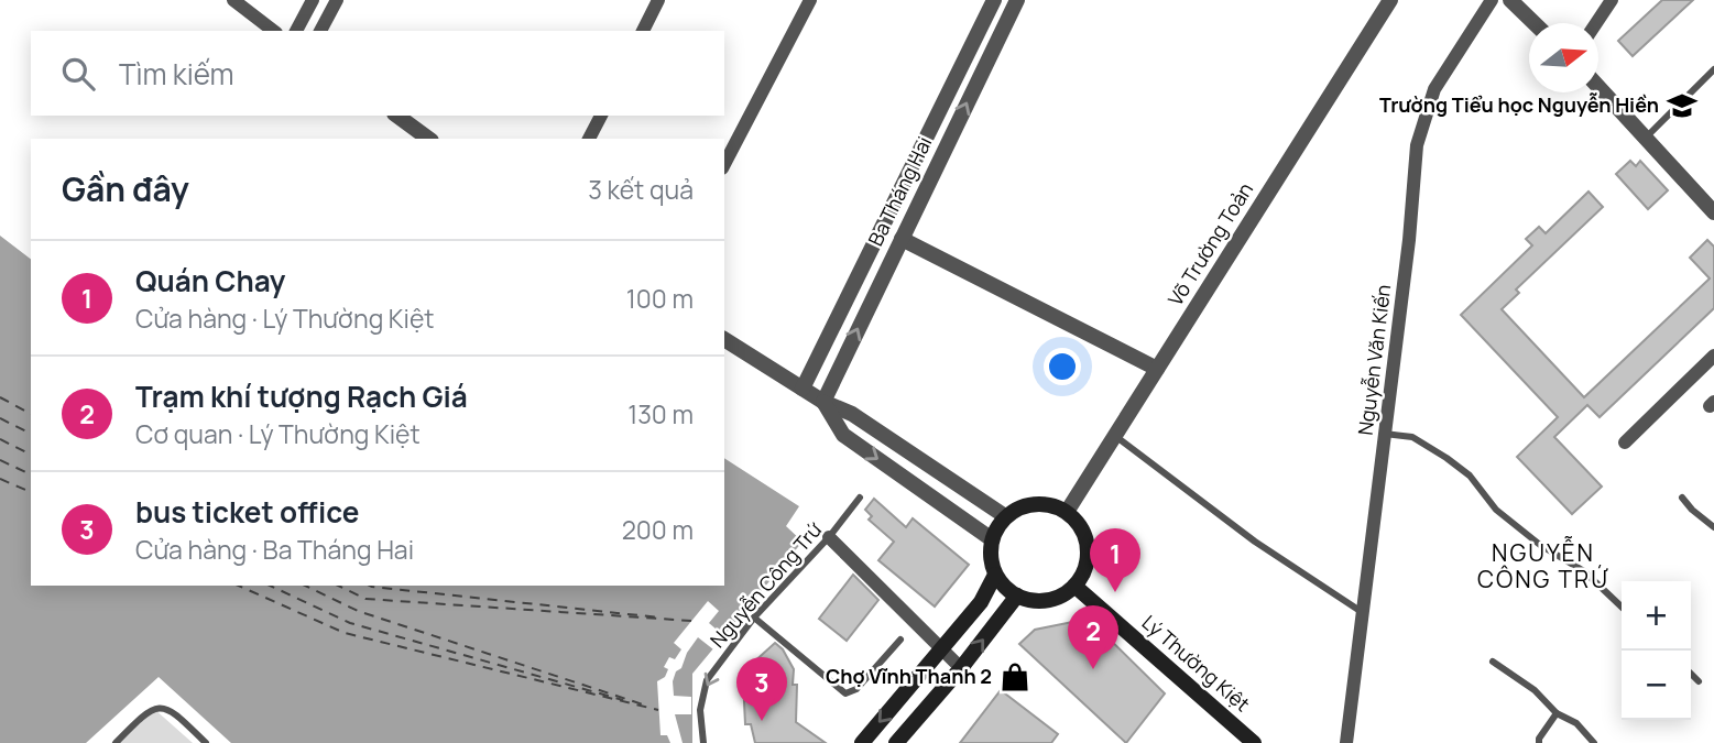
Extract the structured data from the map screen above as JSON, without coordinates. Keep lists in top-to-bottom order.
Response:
{
  "streets": {
    "main road": ["Lý Thường Kiệt"],
    "street": ["Ba Tháng Hai", "Võ Trường Toản", "Nguyễn Văn Kiến"],
    "lane": ["Nguyễn Công Trứ"]
  },
  "crossings": [
    ["Võ Trường Toản", "Lý Thường Kiệt"]
  ],
  "one_way": ["Nguyễn Công Trứ"],
  "districts": ["NGUYỄN CÔNG TRỨ"],
  "places": {
    "school or university": ["Trường Tiểu học Nguyễn Hiền"],
    "shop": ["Chợ Vĩnh Thanh 2"]
  },
  "north": "right",
  "page": {
    "search": "Tìm kiếm",
    "heading": ["Gần đây", "3 kết quả"],
    "list": [
      {
        "mark": "1",
        "name": "Quán Chay",
        "note": "Cửa hàng · Lý Thường Kiệt",
        "value": "100 m"
      },
      {
        "mark": "2",
        "name": "Trạm khí tượng Rạch Giá",
        "note": "Cơ quan · Lý Thường Kiệt",
        "value": "130 m"
      },
      {
        "mark": "3",
        "name": "bus ticket office",
        "note": "Cửa hàng · Ba Tháng Hai",
        "value": "200 m"
      }
    ],
    "pins": ["1", "2", "3"],
    "map_buttons": ["+", "−"]
  }
}
